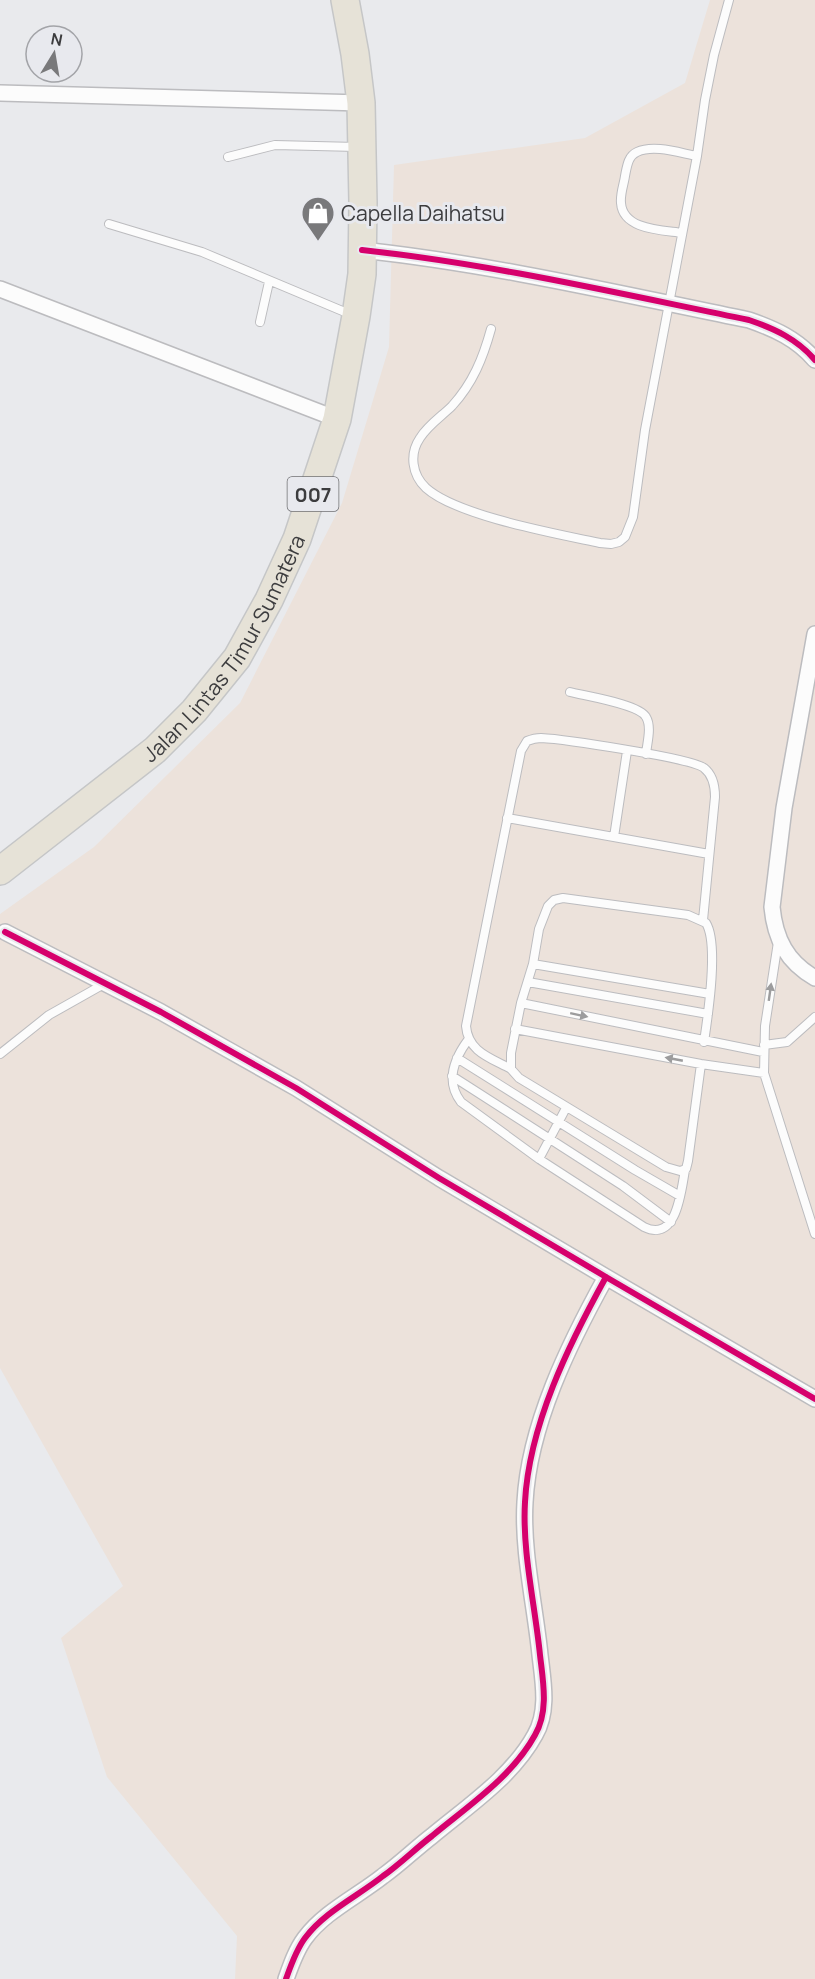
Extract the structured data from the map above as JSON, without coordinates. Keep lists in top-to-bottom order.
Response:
{
  "streets": {
    "highway": ["007", "Jalan Lintas Timur Sumatera"]
  },
  "places": {
    "shop": ["Capella Daihatsu"]
  },
  "north": "top"
}
